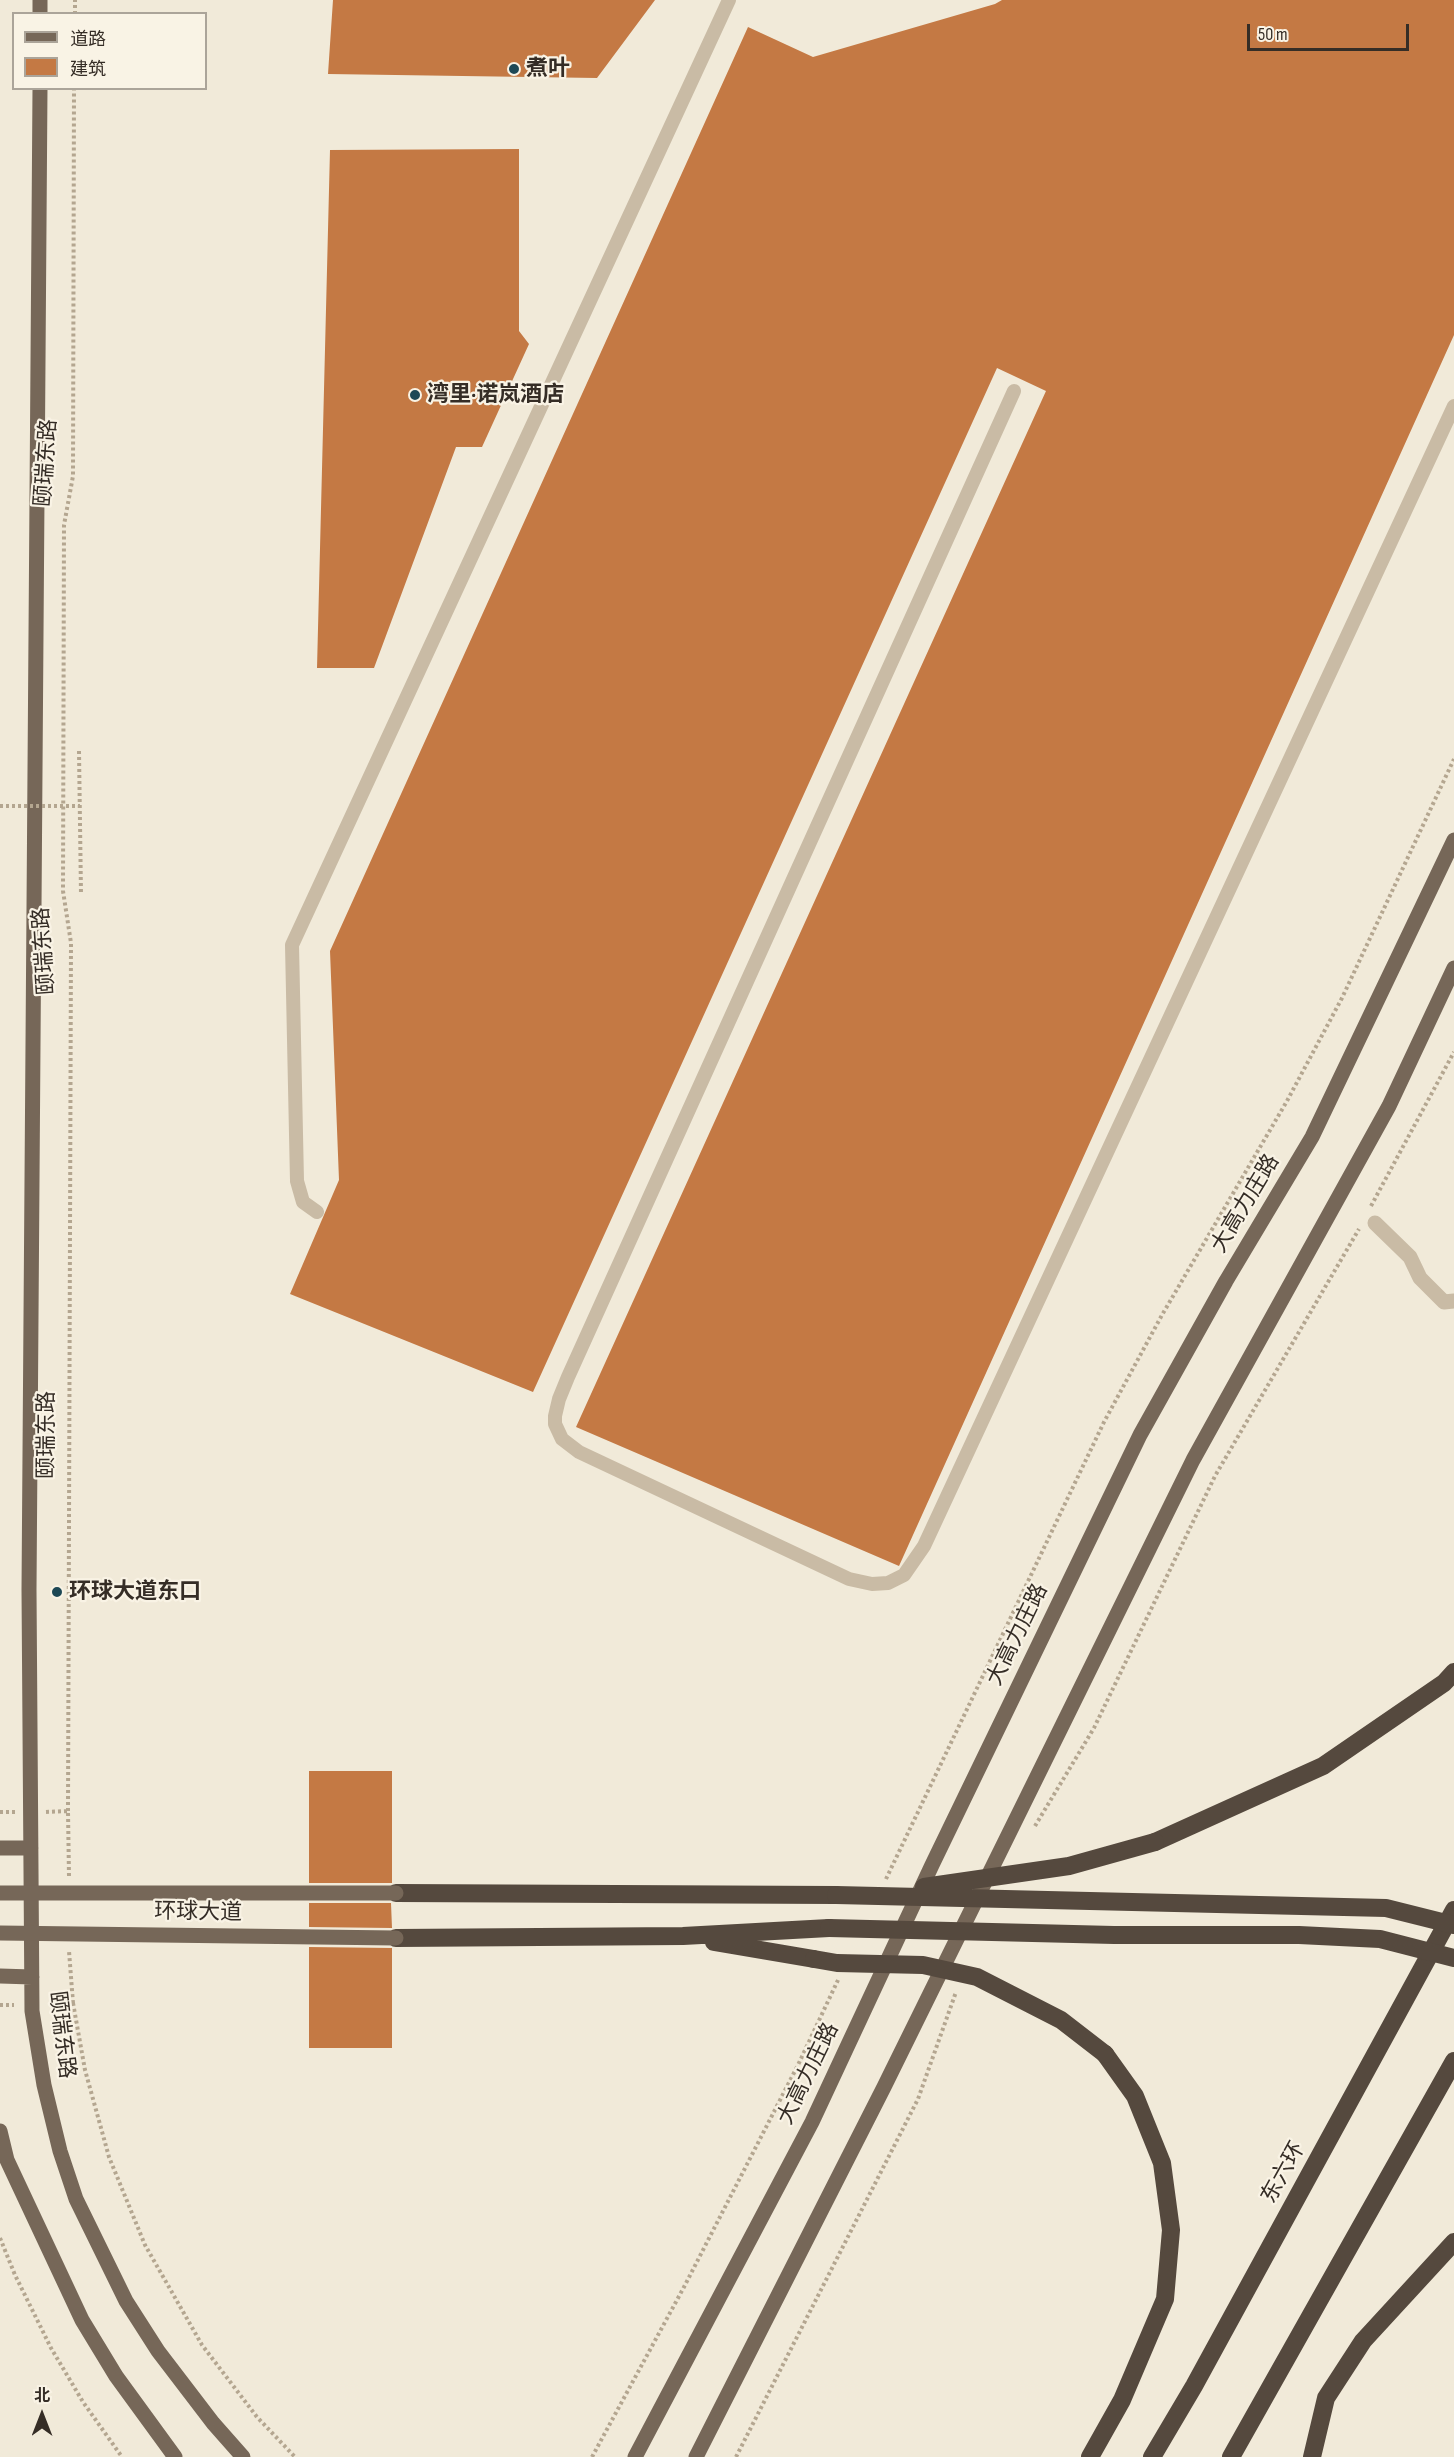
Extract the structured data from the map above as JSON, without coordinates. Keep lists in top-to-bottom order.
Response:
{
  "streets": {
    "highway": ["东六环"],
    "main road": ["颐瑞东路", "大高力庄路", "环球大道"]
  },
  "places": ["煮叶", "湾里·诺岚酒店", "环球大道东口"],
  "legend": ["道路", "建筑"],
  "scale_bar": "50 m",
  "north": "top"
}
